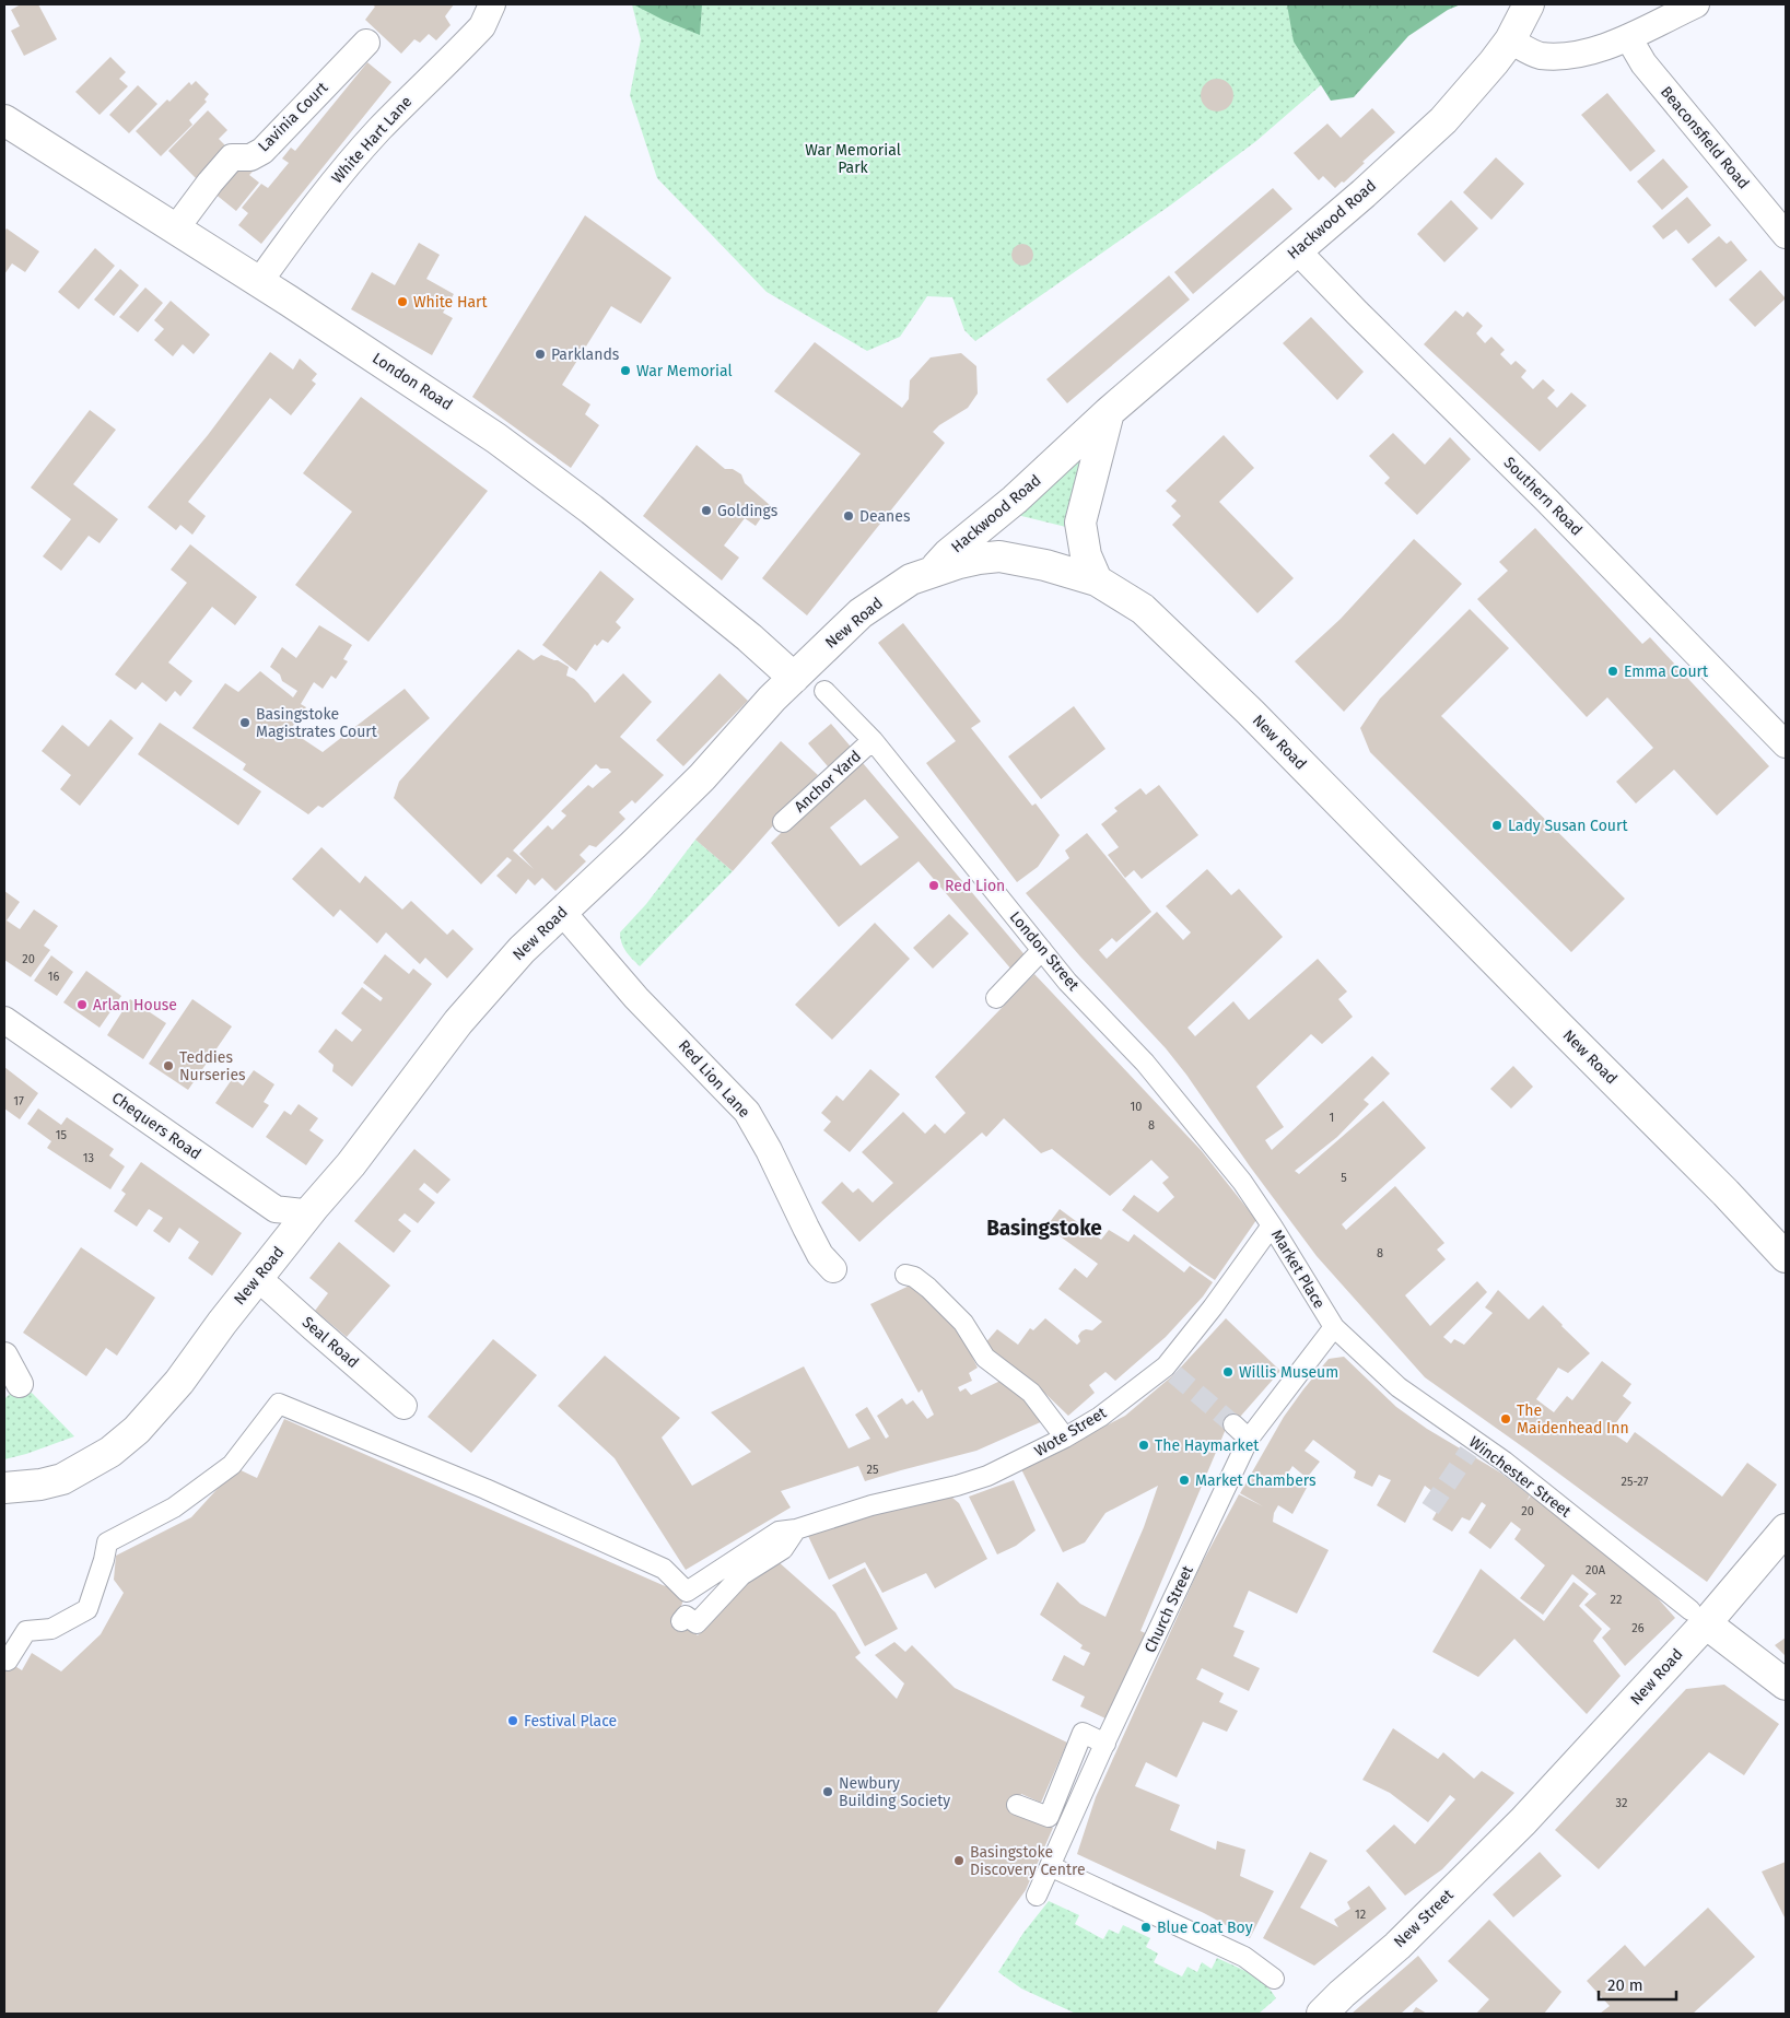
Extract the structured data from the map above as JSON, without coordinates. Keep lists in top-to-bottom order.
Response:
{
  "streets": {
    "street": [
      "Lavinia Court",
      "Beaconsfield Road",
      "White Hart Lane",
      "Hackwood Road",
      "London Road",
      "Southern Road",
      "New Road",
      "Anchor Yard",
      "London Street",
      "Red Lion Lane",
      "Chequers Road",
      "Market Place",
      "Seal Road",
      "Wote Street",
      "Winchester Street",
      "Church Street",
      "New Street"
    ]
  },
  "crossings": [
    ["Lavinia Court", "London Road"],
    ["White Hart Lane", "London Road"],
    ["Hackwood Road", "Southern Road"],
    ["Hackwood Road", "New Road"],
    ["London Road", "New Road"],
    ["New Road", "Red Lion Lane"],
    ["New Road", "Chequers Road"],
    ["New Road", "Seal Road"],
    ["New Road", "Winchester Street"],
    ["New Road", "New Street"],
    ["Anchor Yard", "London Street"],
    ["London Street", "Market Place"],
    ["London Street", "Wote Street"],
    ["Market Place", "Wote Street"],
    ["Market Place", "Winchester Street"],
    ["Market Place", "Church Street"]
  ],
  "districts": ["Basingstoke"],
  "parks": ["War Memorial Park"],
  "places": [
    "White Hart",
    "Parklands",
    "War Memorial",
    "Goldings",
    "Deanes",
    "Emma Court",
    "Basingstoke Magistrates Court",
    "Lady Susan Court",
    "Red Lion",
    "Arlan House",
    "Teddies Nurseries",
    "Willis Museum",
    "The Maidenhead Inn",
    "The Haymarket",
    "Market Chambers",
    "Festival Place",
    "Newbury Building Society",
    "Basingstoke Discovery Centre",
    "Blue Coat Boy"
  ],
  "house_numbers": [
    "20",
    "16",
    "17",
    "10",
    "1",
    "8",
    "15",
    "13",
    "5",
    "8",
    "25",
    "25-27",
    "20",
    "20A",
    "22",
    "26",
    "32",
    "12"
  ],
  "scale_bar": "20 m"
}
